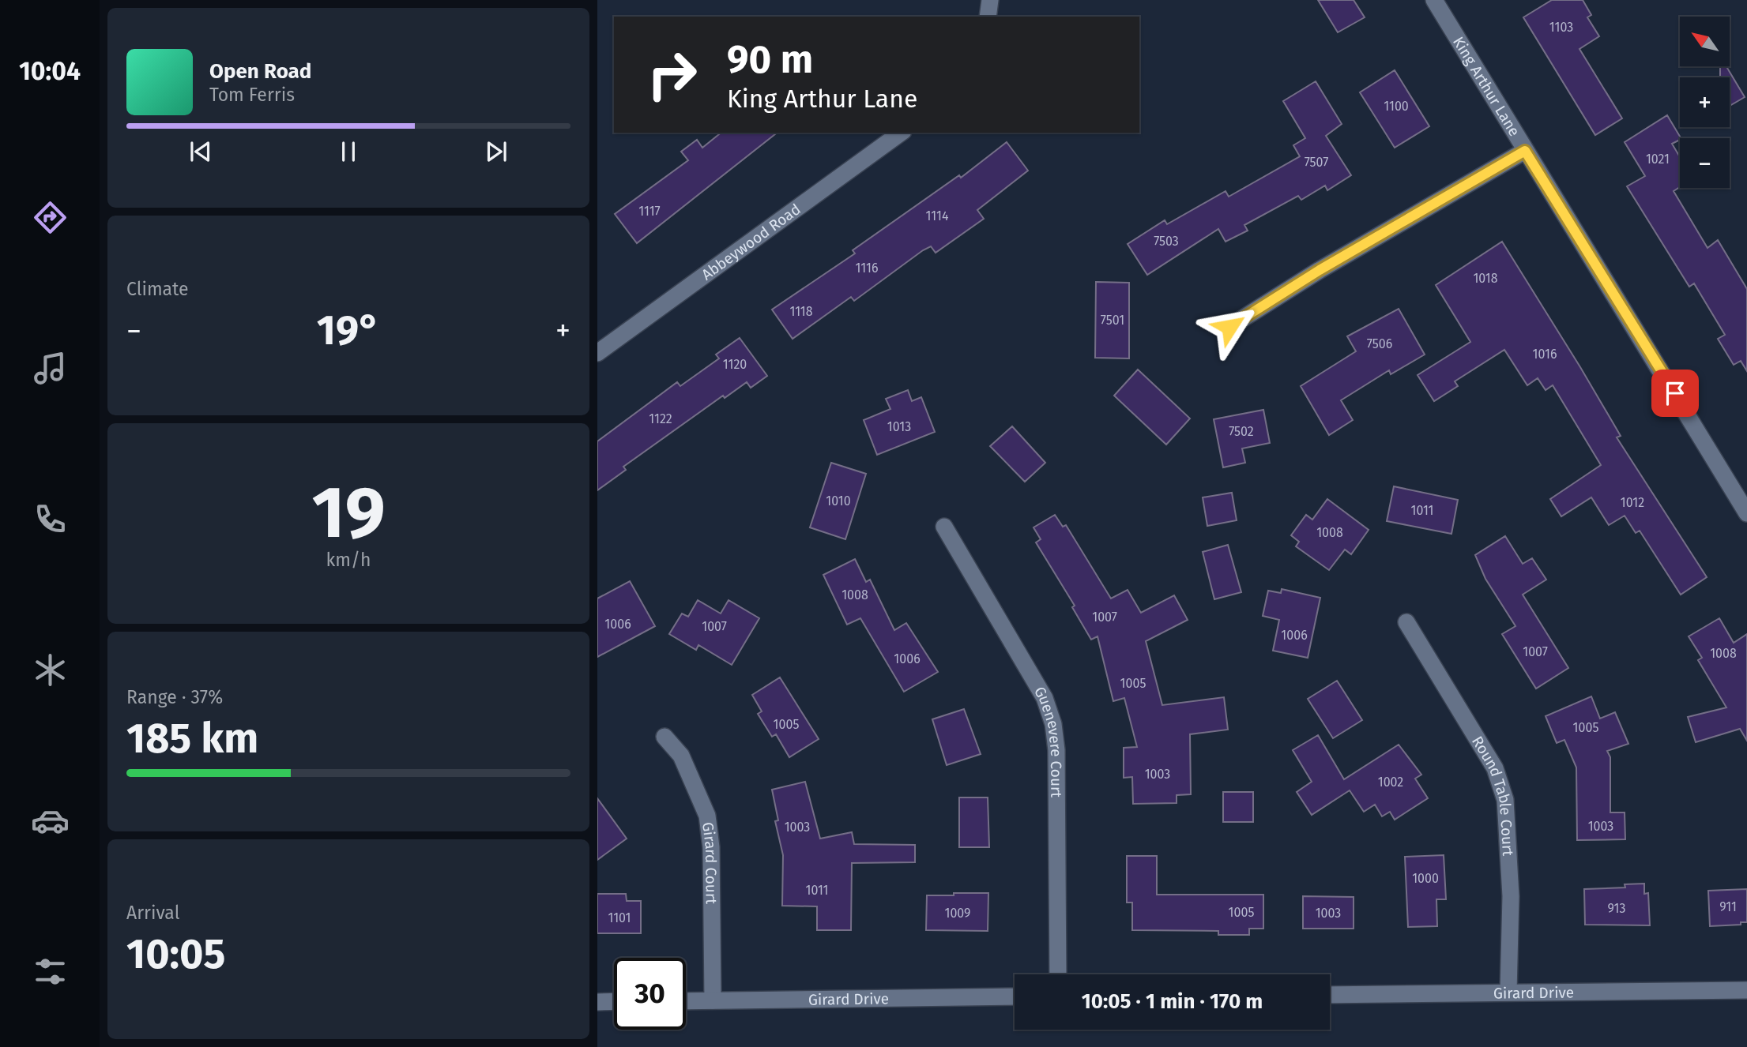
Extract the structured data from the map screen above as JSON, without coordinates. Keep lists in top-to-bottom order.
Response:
{
  "streets": {
    "street": [
      "King Arthur Lane",
      "Abbeywood Road",
      "Guenevere Court",
      "Round Table Court",
      "Girard Court",
      "Girard Drive"
    ]
  },
  "crossings": [
    ["Round Table Court", "Girard Drive"],
    ["Girard Court", "Girard Drive"]
  ],
  "house_numbers": [
    "1103",
    "1100",
    "1021",
    "7507",
    "1117",
    "1114",
    "7503",
    "1116",
    "1018",
    "1118",
    "7501",
    "7506",
    "1016",
    "1120",
    "1122",
    "1013",
    "7502",
    "1010",
    "1012",
    "1011",
    "1008",
    "1008",
    "1007",
    "1006",
    "1007",
    "1006",
    "1007",
    "1008",
    "1006",
    "1005",
    "1005",
    "1005",
    "1003",
    "1002",
    "1003",
    "1003",
    "1000",
    "1011",
    "911",
    "913",
    "1005",
    "1009",
    "1003",
    "1101"
  ],
  "north": "top left",
  "page": {
    "tabs": "10:04",
    "map_buttons": ["+", "−"],
    "turn": ["90 m", "King Arthur Lane"],
    "song": ["Open Road", "Tom Ferris"],
    "tile": [
      "Climate",
      ["19", "km/h"],
      ["Range · 37%", "185 km"],
      ["Arrival", "10:05"]
    ],
    "heat": ["−", "19°", "+"],
    "limit": "30",
    "trip": "10:05 · 1 min · 170 m"
  }
}
